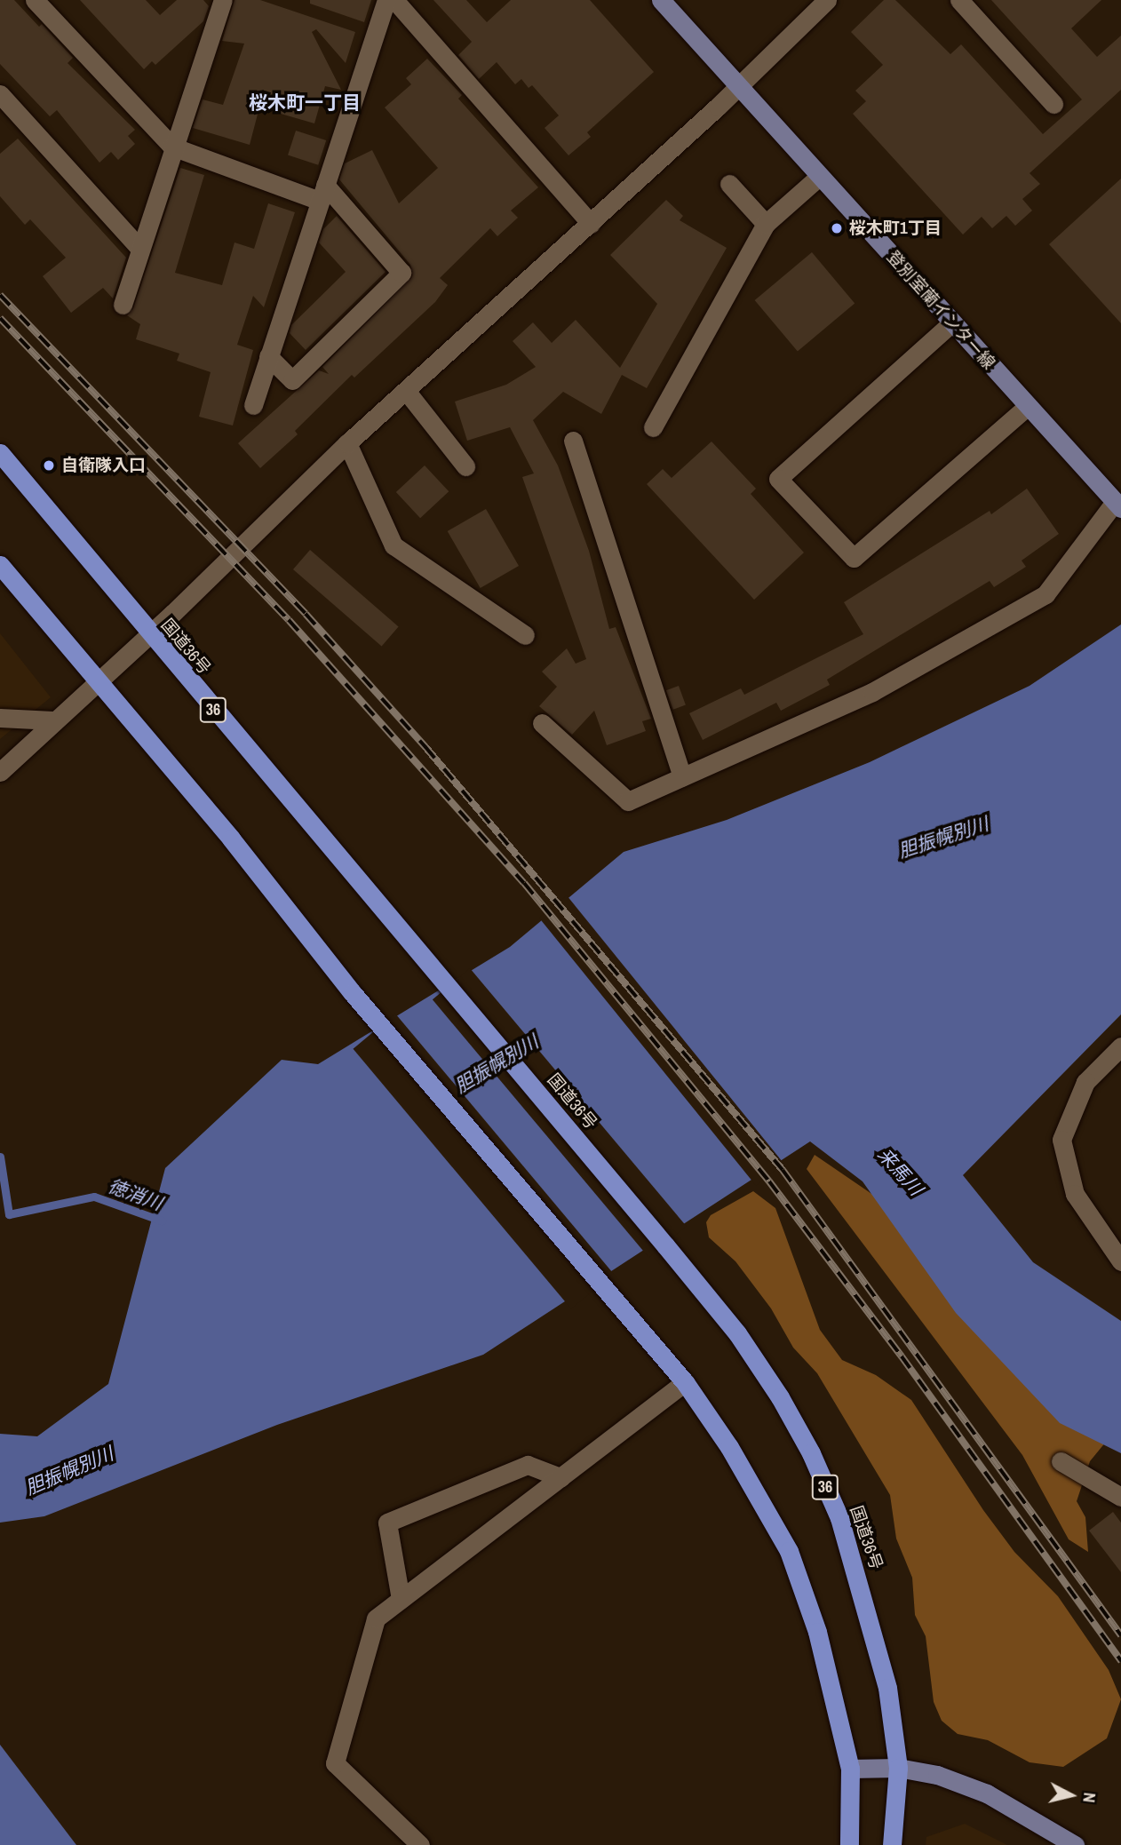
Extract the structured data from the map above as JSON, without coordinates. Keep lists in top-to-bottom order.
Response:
{
  "streets": {
    "highway": ["国道36号", "36"],
    "main road": ["登別室蘭インター線"]
  },
  "crossings": [
    ["国道36号", "36"]
  ],
  "districts": ["桜木町一丁目"],
  "water": ["胆振幌別川", "来馬川", "徳消川"],
  "places": ["桜木町1丁目", "自衛隊入口"],
  "north": "right"
}
